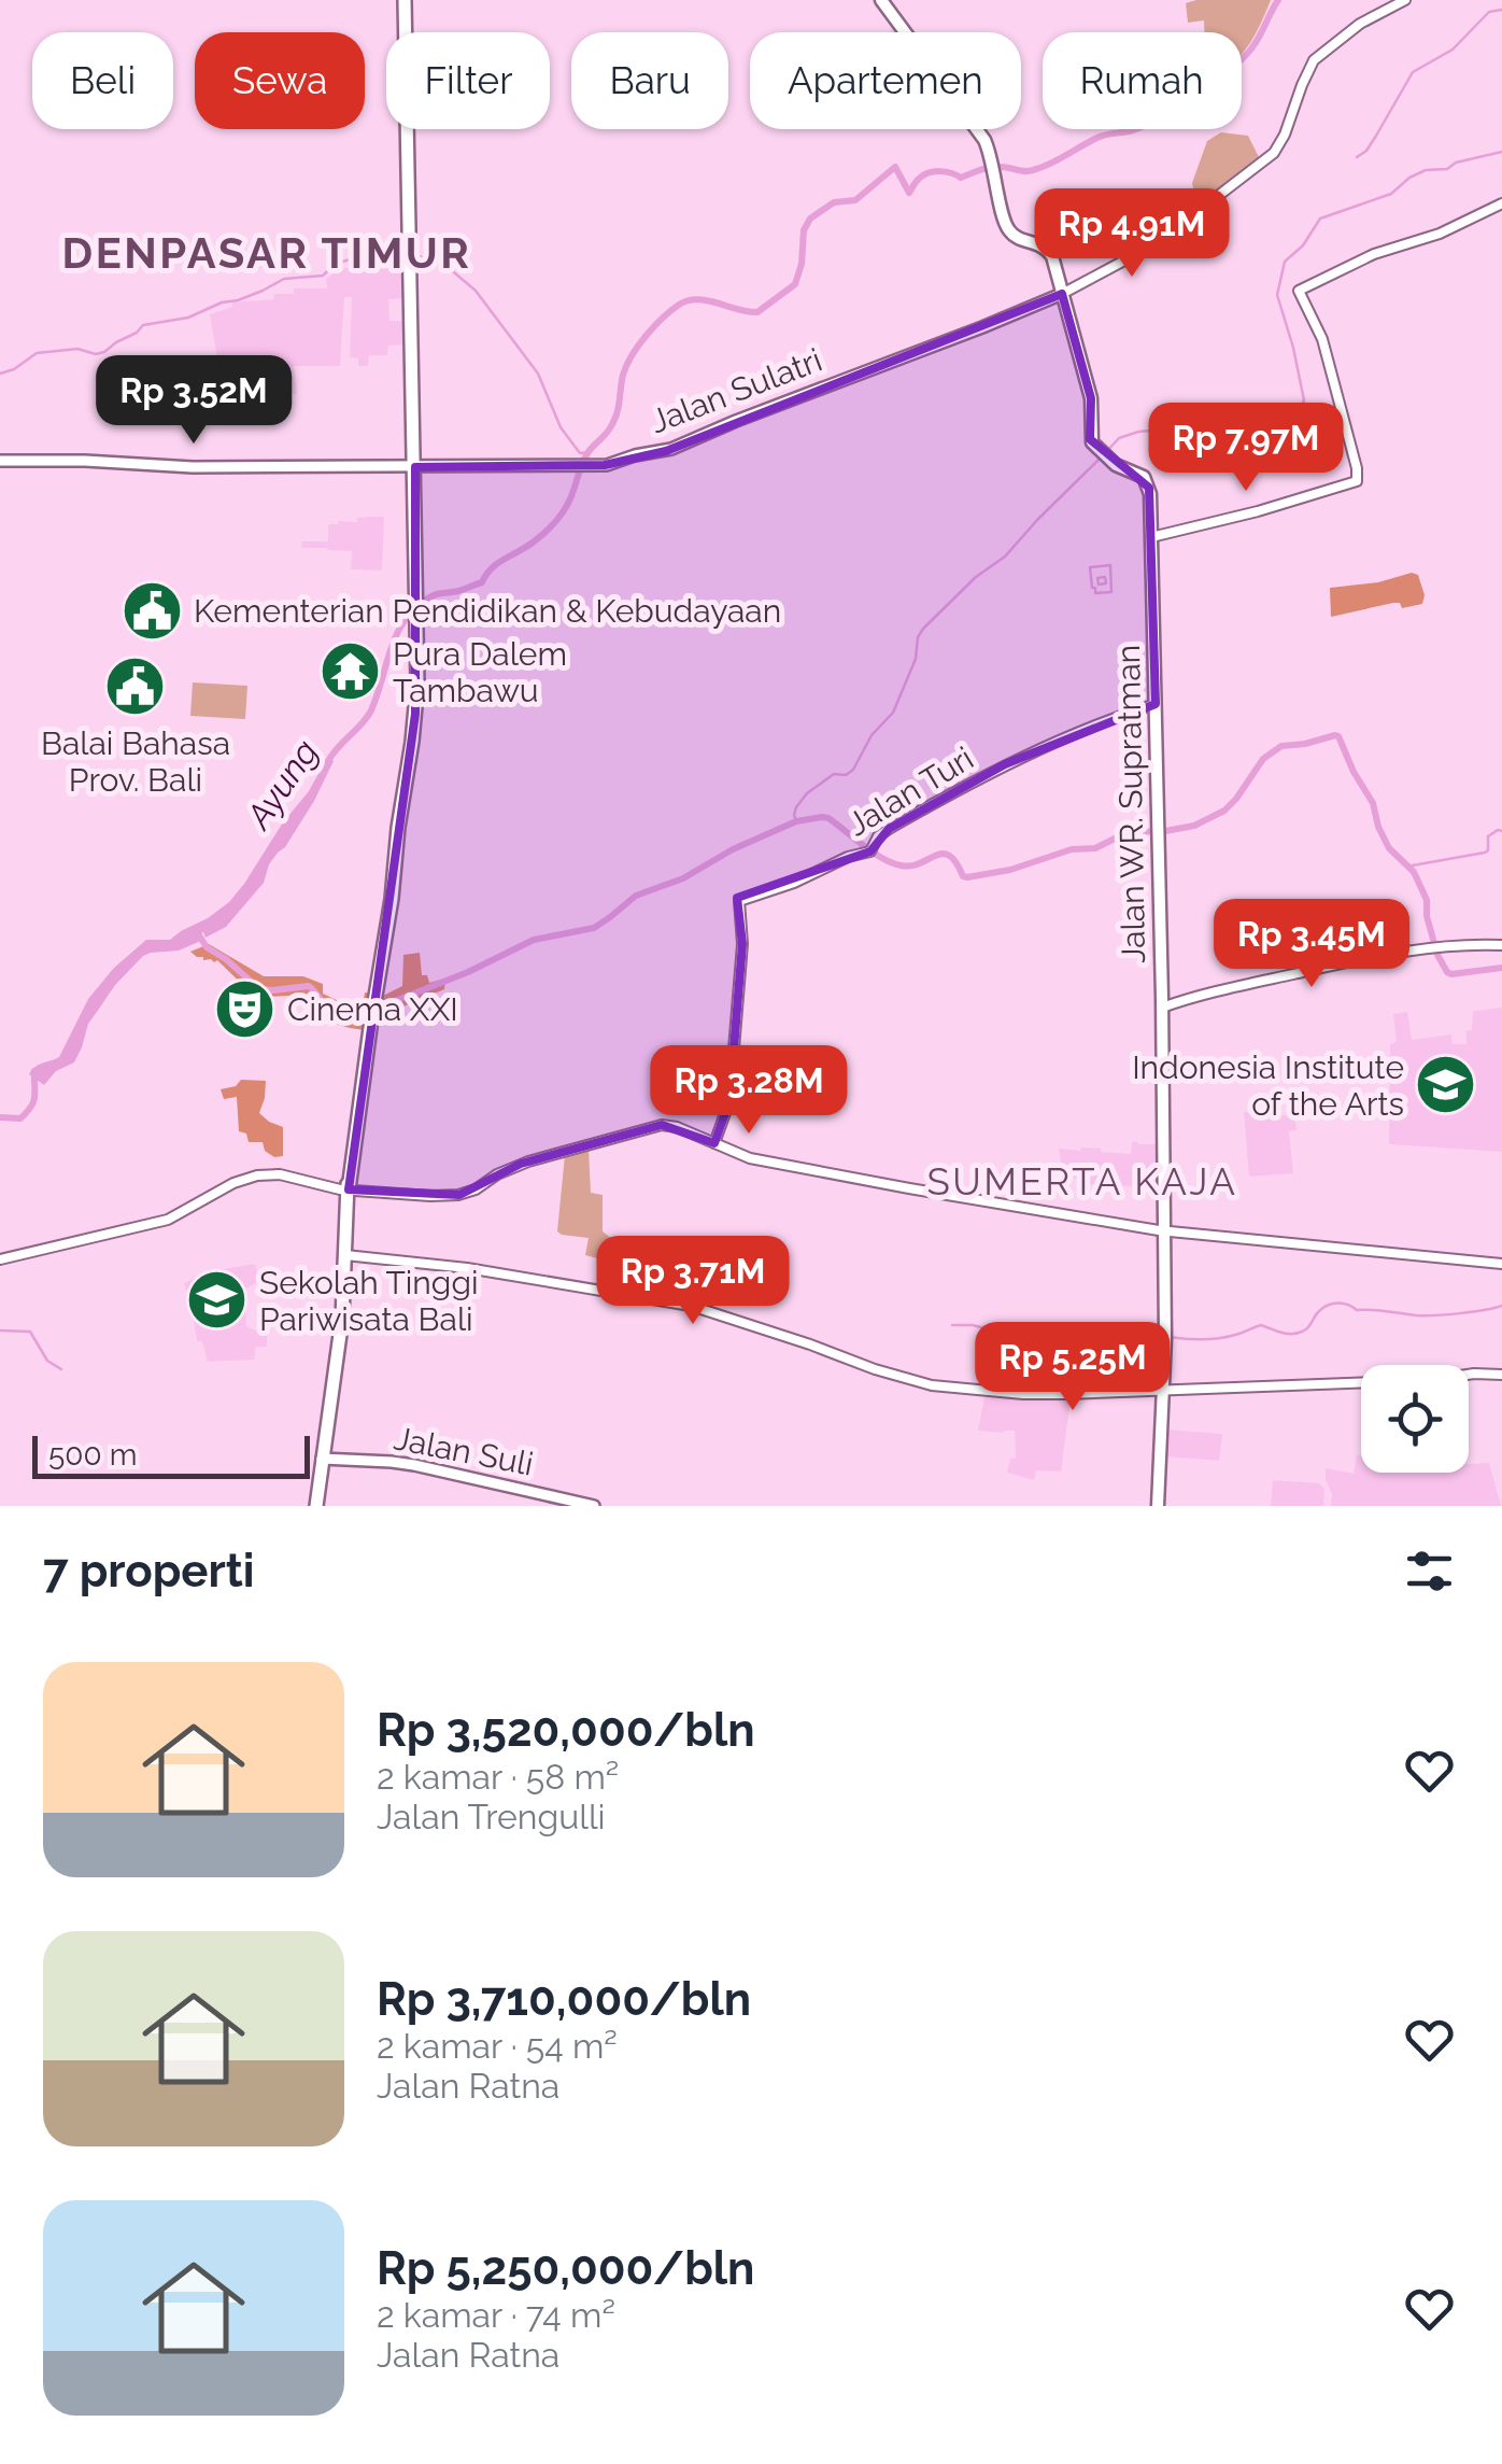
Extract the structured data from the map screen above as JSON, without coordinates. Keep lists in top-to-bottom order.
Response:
{
  "streets": {
    "main road": ["Jalan Sulatri", "Jalan WR. Supratman", "Jalan Suli"],
    "street": ["Jalan Turi"]
  },
  "crossings": [
    ["Jalan Sulatri", "Jalan WR. Supratman"],
    ["Jalan Turi", "Jalan WR. Supratman"]
  ],
  "districts": ["DENPASAR TIMUR", "SUMERTA KAJA"],
  "water": ["Ayung"],
  "places": {
    "public building": ["Kementerian Pendidikan & Kebudayaan", "Balai Bahasa Prov. Bali"],
    "temple": ["Pura Dalem Tambawu"],
    "theatre": ["Cinema XXI"],
    "school or university": ["Indonesia Institute of the Arts", "Sekolah Tinggi Pariwisata Bali"]
  },
  "scale_bar": "500 m",
  "page": {
    "chip": [
      "Beli",
      "Sewa",
      "Filter",
      "Baru",
      "Apartemen",
      "Rumah"
    ],
    "price": [
      "Rp 4.91M",
      "Rp 3.52M",
      "Rp 7.97M",
      "Rp 3.45M",
      "Rp 3.28M",
      "Rp 3.71M",
      "Rp 5.25M"
    ],
    "scale": "500 m",
    "heading": "7 properti",
    "list": [
      {
        "name": "Rp 3,520,000/bln",
        "note": "2 kamar · 58 m² · Jalan Trengulli"
      },
      {
        "name": "Rp 3,710,000/bln",
        "note": "2 kamar · 54 m² · Jalan Ratna"
      },
      {
        "name": "Rp 5,250,000/bln",
        "note": "2 kamar · 74 m² · Jalan Ratna"
      }
    ]
  }
}
